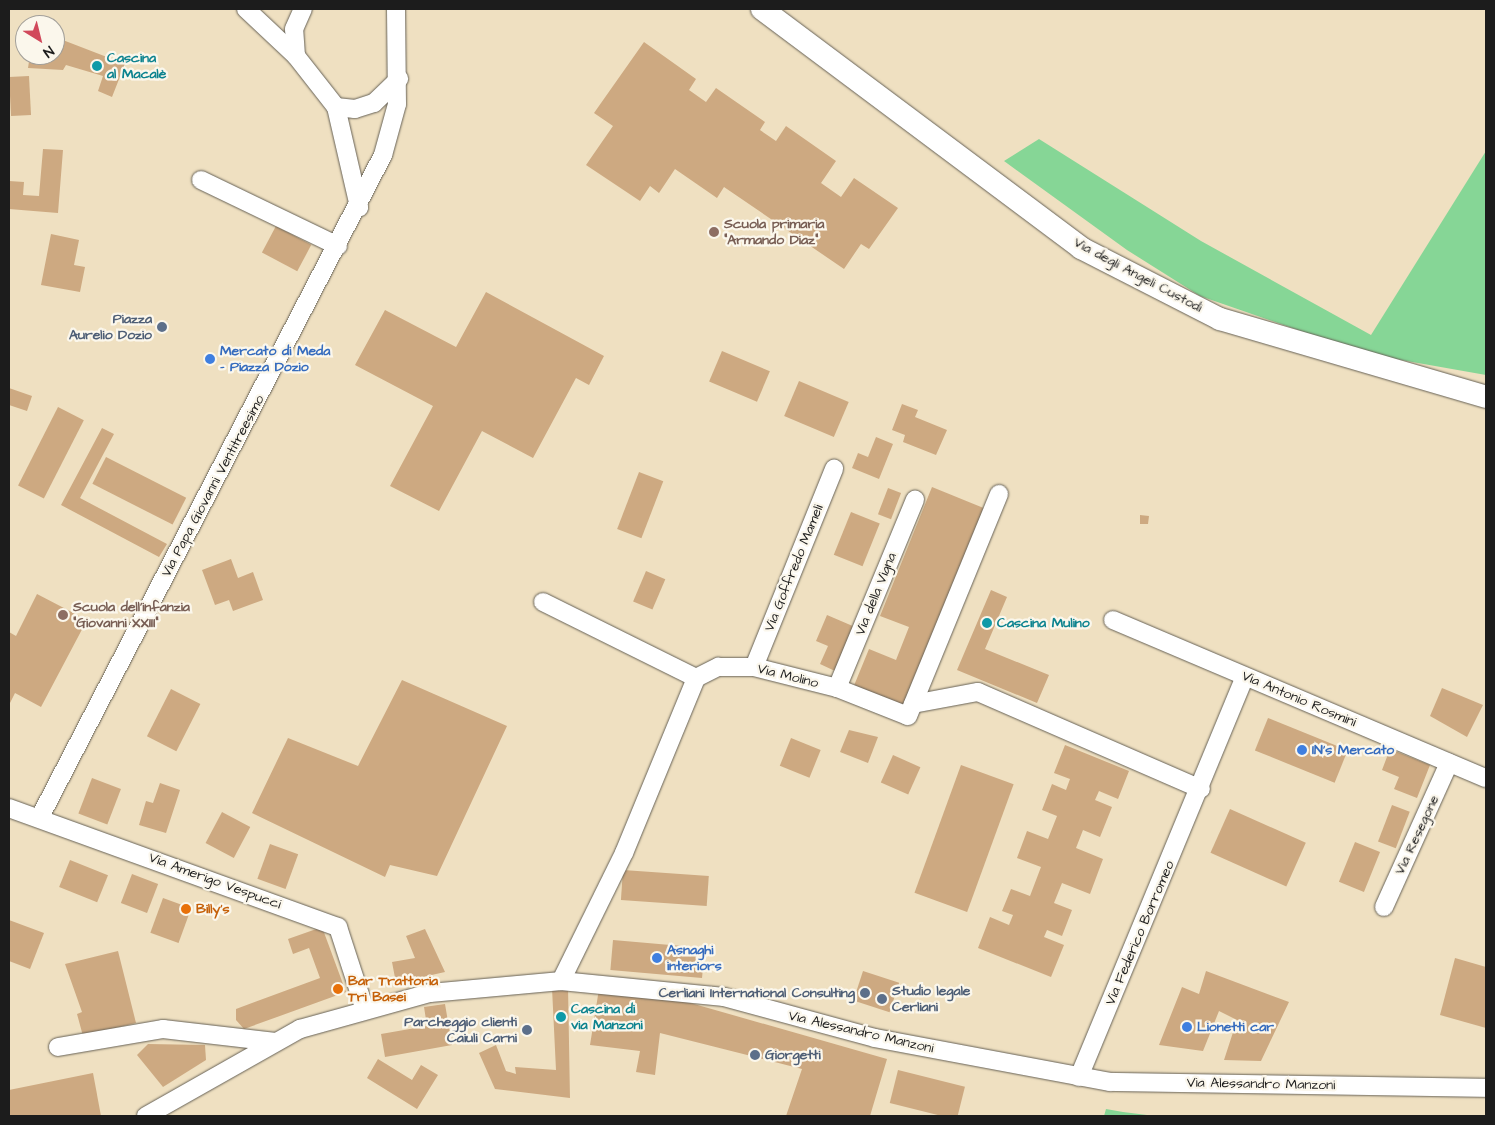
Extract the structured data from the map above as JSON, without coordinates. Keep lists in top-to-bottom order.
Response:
{
  "streets": {
    "street": [
      "Via degli Angeli Custodi",
      "Via Papa Giovanni Ventitreesimo",
      "Via Goffredo Mameli",
      "Via della Vigna",
      "Via Molino",
      "Via Antonio Rosmini",
      "Via Resegone",
      "Via Amerigo Vespucci",
      "Via Federico Borromeo",
      "Via Alessandro Manzoni"
    ]
  },
  "crossings": [
    ["Via Papa Giovanni Ventitreesimo", "Via Amerigo Vespucci"],
    ["Via Goffredo Mameli", "Via Molino"],
    ["Via della Vigna", "Via Molino"],
    ["Via Antonio Rosmini", "Via Resegone"],
    ["Via Antonio Rosmini", "Via Federico Borromeo"],
    ["Via Amerigo Vespucci", "Via Alessandro Manzoni"],
    ["Via Federico Borromeo", "Via Alessandro Manzoni"]
  ],
  "places": [
    "Cascina al Macalè",
    "Scuola primaria \"Armando Diaz\"",
    "Piazza Aurelio Dozio",
    "Mercato di Meda - Piazza Dozio",
    "Scuola dell'infanzia \"Giovanni XXIII\"",
    "Cascina Mulino",
    "IN's Mercato",
    "Billy's",
    "Asnaghi interiors",
    "Bar Trattoria Tri Basei",
    "Cerliani International Consulting",
    "Studio legale Cerliani",
    "Cascina di via Manzoni",
    "Lionetti car",
    "Parcheggio clienti Caiuli Carni",
    "Giorgetti"
  ],
  "north": "bottom right"
}
